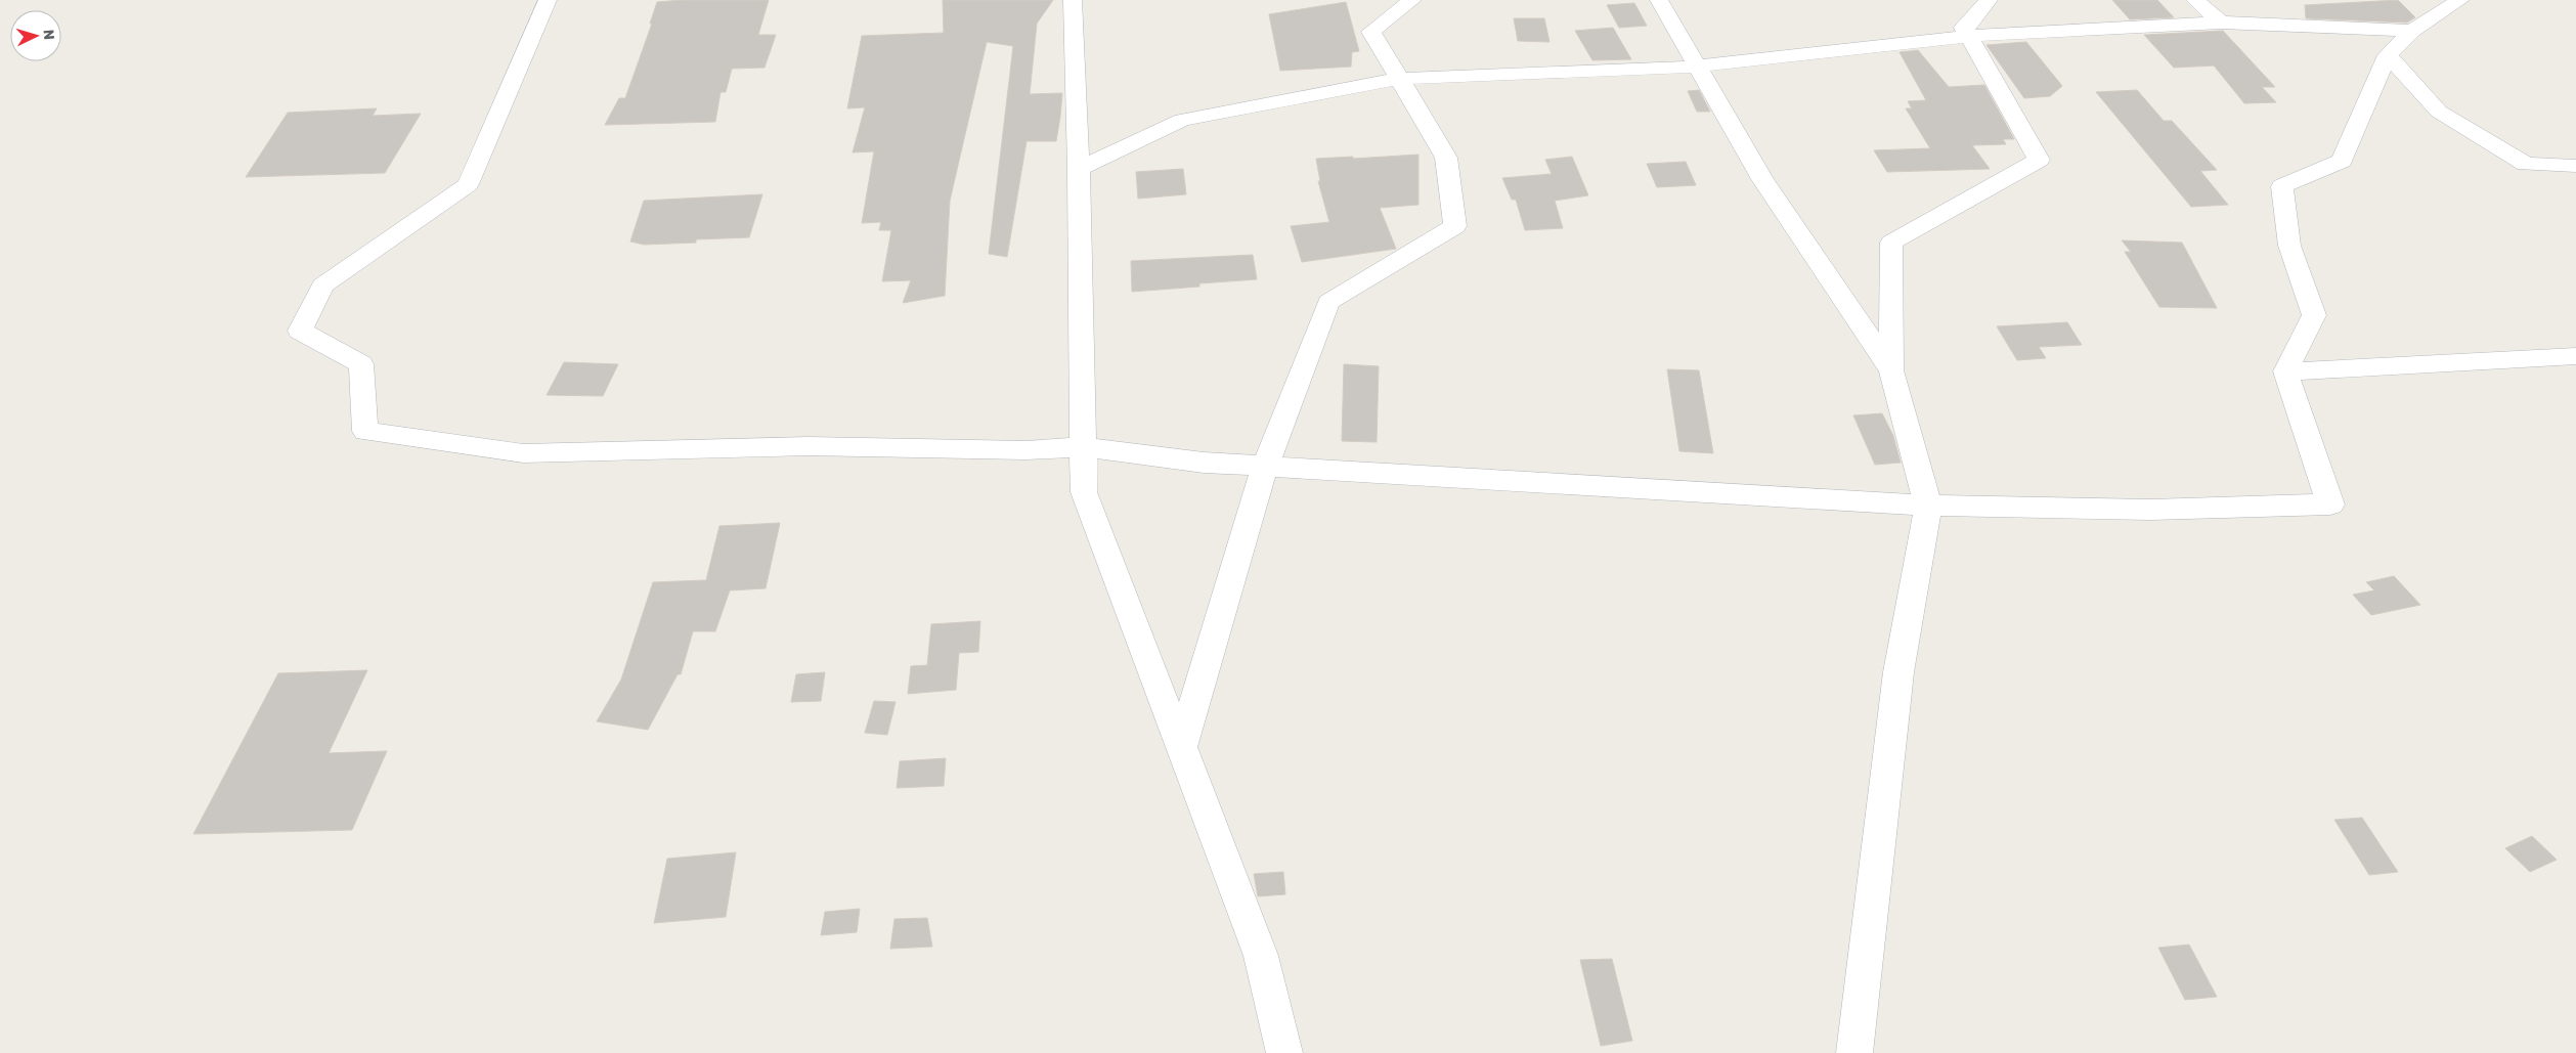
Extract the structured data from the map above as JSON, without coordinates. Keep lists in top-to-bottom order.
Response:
{
  "north": "right"
}
